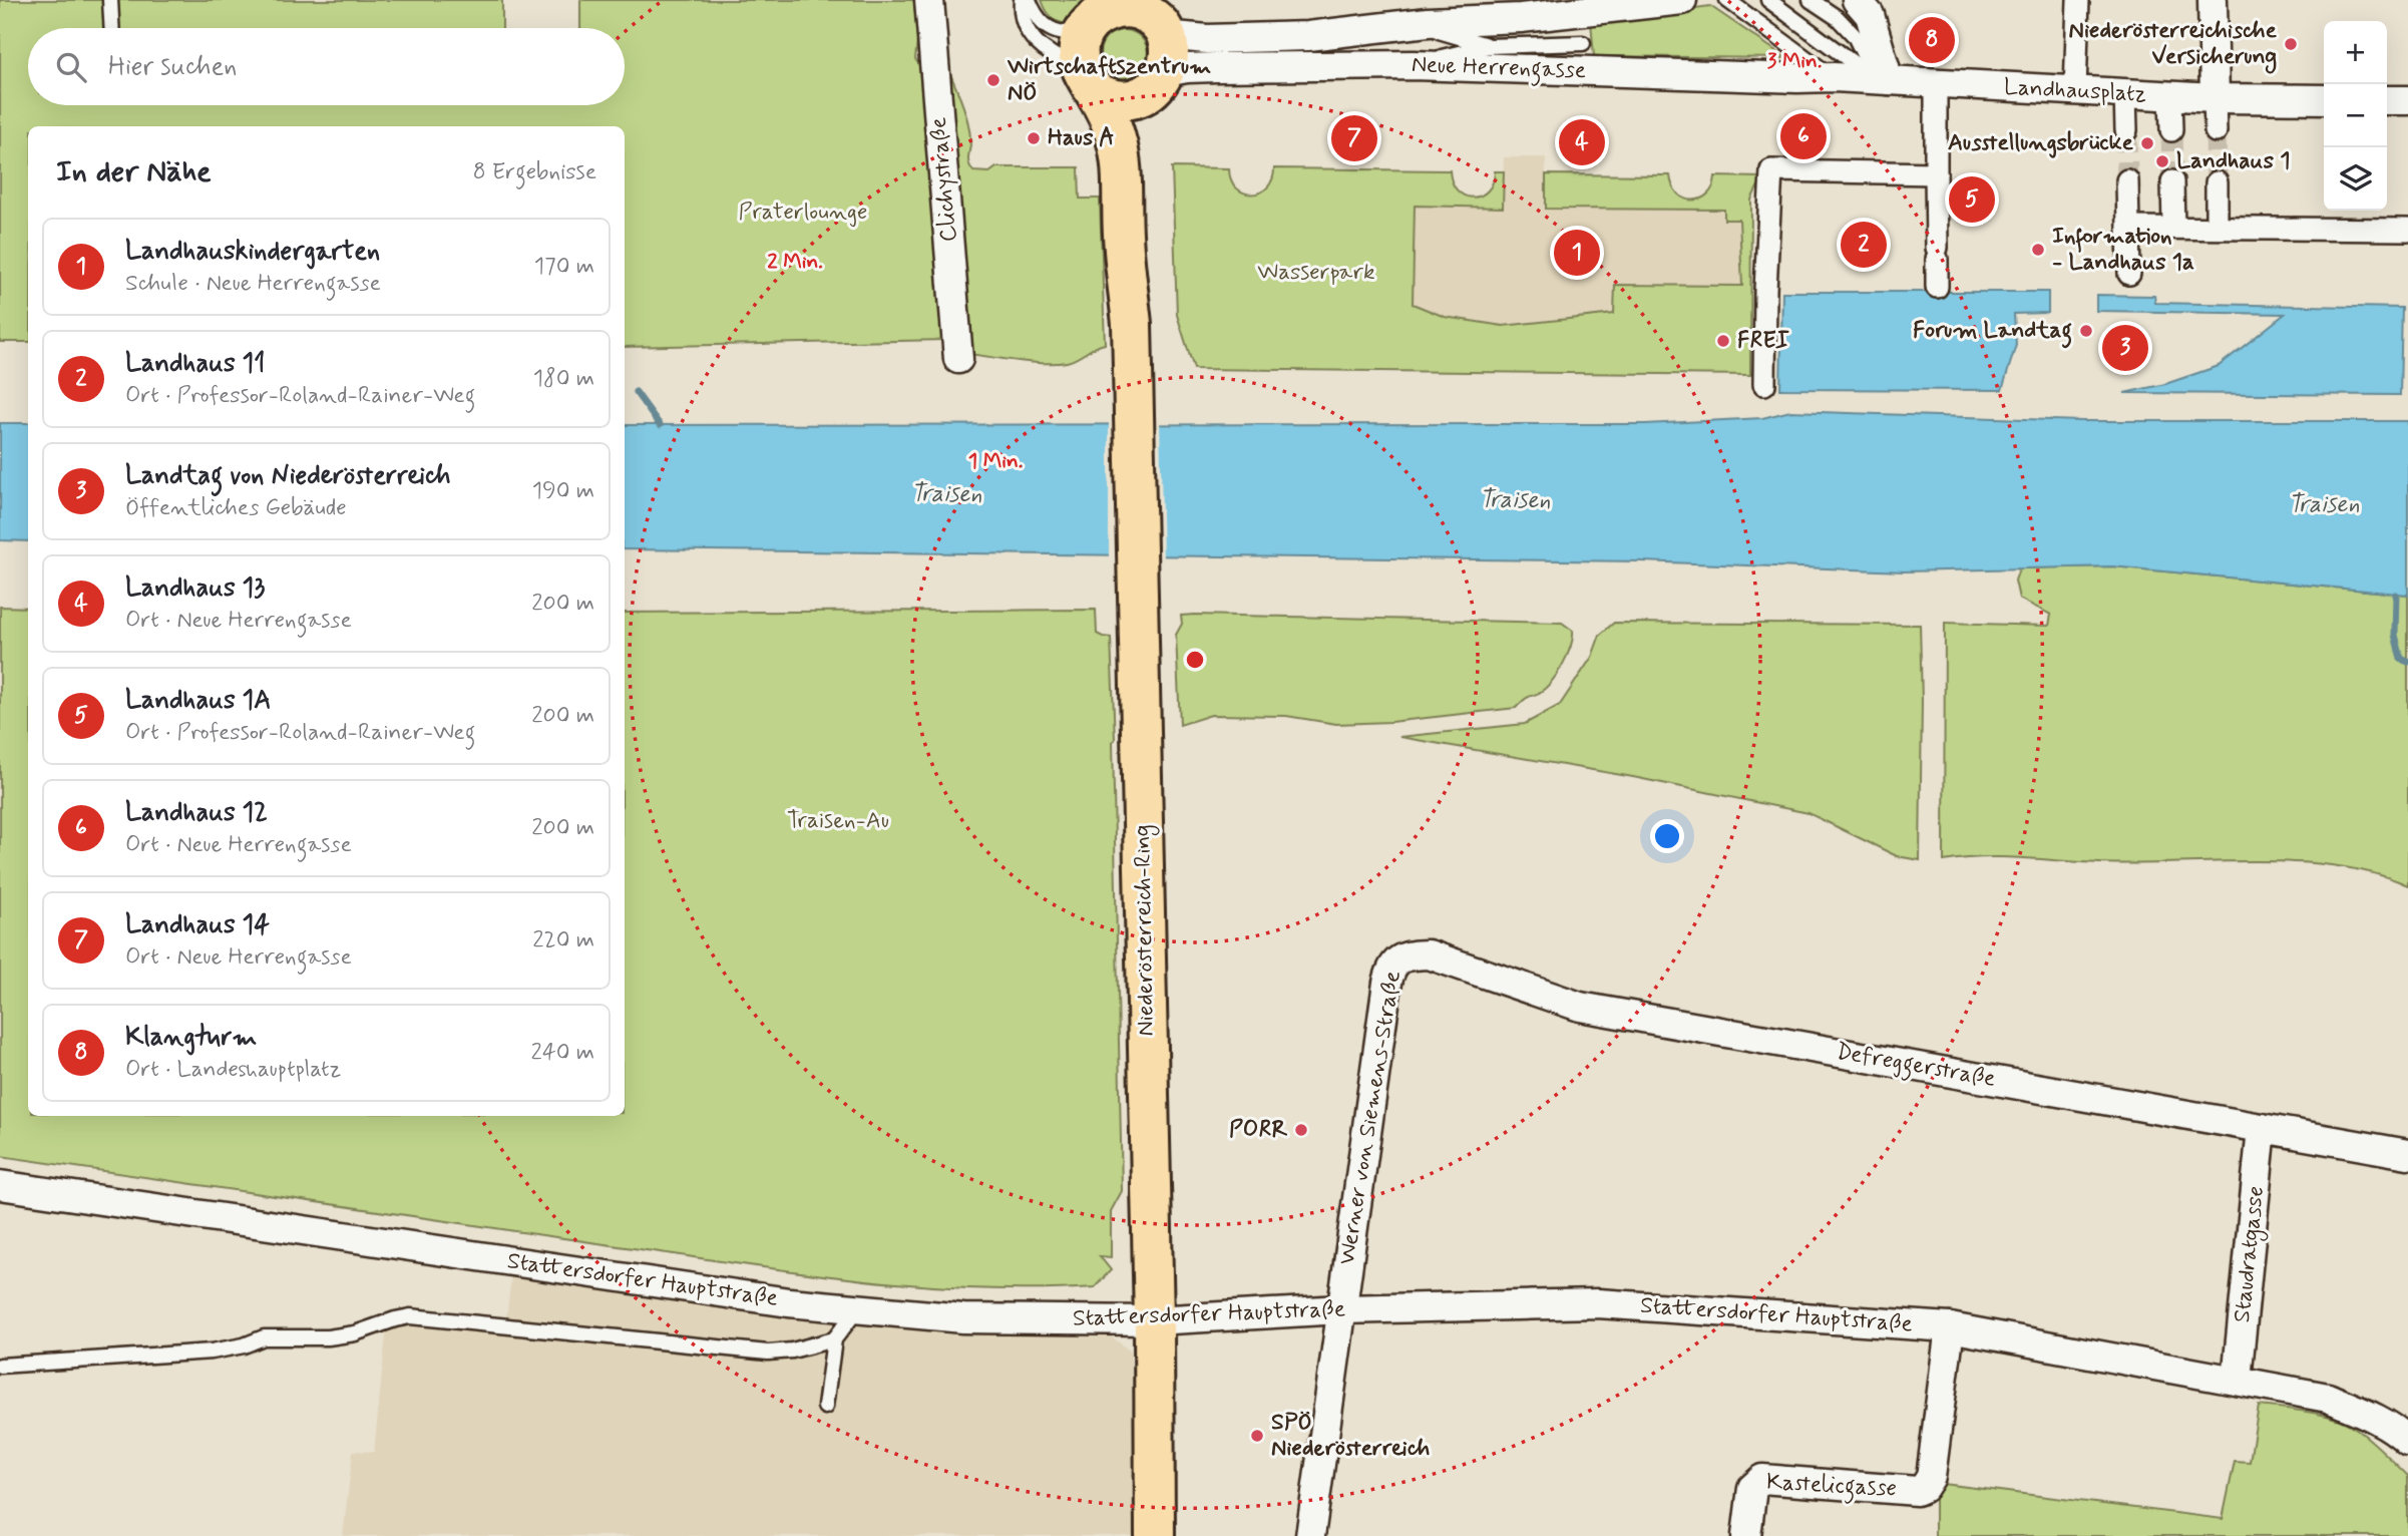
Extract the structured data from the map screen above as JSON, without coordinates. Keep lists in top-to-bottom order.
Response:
{
  "streets": {
    "main road": ["Niederösterreich-Ring"],
    "street": [
      "Neue Herrengasse",
      "Landhausplatz",
      "Clichystraße",
      "Defreggerstraße",
      "Werner von Siemens-Straße",
      "Staudratgasse",
      "Stattersdorfer Hauptstraße",
      "Kastelicgasse"
    ]
  },
  "crossings": [
    ["Neue Herrengasse", "Landhausplatz"],
    ["Neue Herrengasse", "Niederösterreich-Ring"],
    ["Niederösterreich-Ring", "Stattersdorfer Hauptstraße"],
    ["Defreggerstraße", "Werner von Siemens-Straße"],
    ["Defreggerstraße", "Staudratgasse"],
    ["Werner von Siemens-Straße", "Stattersdorfer Hauptstraße"],
    ["Staudratgasse", "Stattersdorfer Hauptstraße"],
    ["Stattersdorfer Hauptstraße", "Kastelicgasse"]
  ],
  "water": ["Traisen"],
  "parks": ["Praterlounge", "Wasserpark", "Traisen-Au"],
  "places": [
    "Niederösterreichische Versicherung",
    "Wirtschaftszentrum NÖ",
    "Haus A",
    "Ausstellungsbrücke",
    "Landhaus 1",
    "Information - Landhaus 1a",
    "Forum Landtag",
    "FREI",
    "PORR",
    "SPÖ Niederösterreich"
  ],
  "page": {
    "pins": [
      "8",
      "6",
      "7",
      "4",
      "5",
      "2",
      "1",
      "3"
    ],
    "map_buttons": ["+", "−"],
    "search": "Hier suchen",
    "heading": ["In der Nähe", "8 Ergebnisse"],
    "list": [
      {
        "mark": "1",
        "name": "Landhauskindergarten",
        "note": "Schule · Neue Herrengasse",
        "value": "170 m"
      },
      {
        "mark": "2",
        "name": "Landhaus 11",
        "note": "Ort · Professor-Roland-Rainer-Weg",
        "value": "180 m"
      },
      {
        "mark": "3",
        "name": "Landtag von Niederösterreich",
        "note": "Öffentliches Gebäude",
        "value": "190 m"
      },
      {
        "mark": "4",
        "name": "Landhaus 13",
        "note": "Ort · Neue Herrengasse",
        "value": "200 m"
      },
      {
        "mark": "5",
        "name": "Landhaus 1A",
        "note": "Ort · Professor-Roland-Rainer-Weg",
        "value": "200 m"
      },
      {
        "mark": "6",
        "name": "Landhaus 12",
        "note": "Ort · Neue Herrengasse",
        "value": "200 m"
      },
      {
        "mark": "7",
        "name": "Landhaus 14",
        "note": "Ort · Neue Herrengasse",
        "value": "220 m"
      },
      {
        "mark": "8",
        "name": "Klangturm",
        "note": "Ort · Landeshauptplatz",
        "value": "240 m"
      }
    ]
  },
  "rings": ["3 Min.", "2 Min.", "1 Min."]
}
